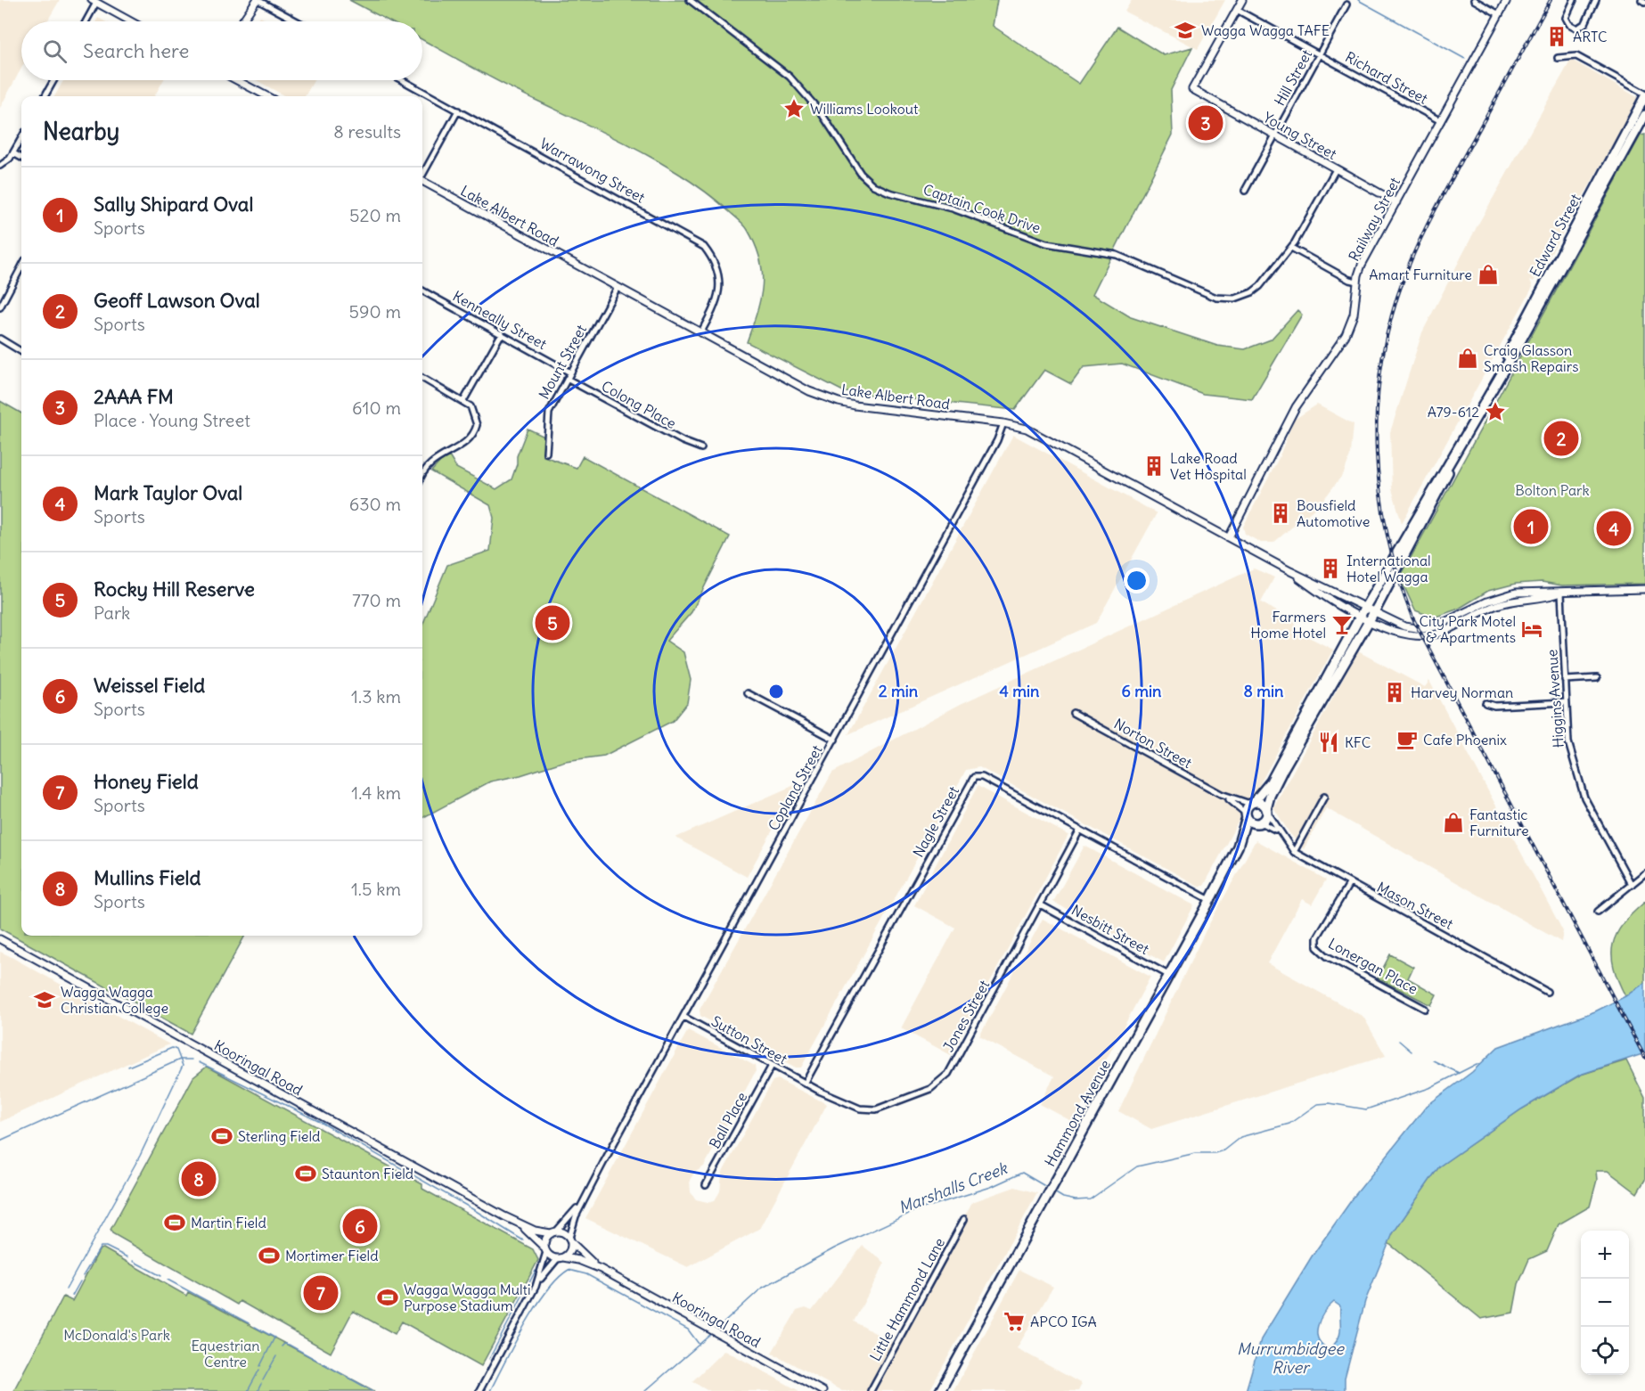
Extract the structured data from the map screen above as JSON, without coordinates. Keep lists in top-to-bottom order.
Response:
{
  "streets": {
    "highway": ["Edward Street", "Hammond Avenue"],
    "main road": [
      "Young Street",
      "Lake Albert Road",
      "Railway Street",
      "Kooringal Road"
    ],
    "street": [
      "Hill Street",
      "Richard Street",
      "Warrawong Street",
      "Captain Cook Drive",
      "Kenneally Street",
      "Mount Street",
      "Colong Place",
      "Higgins Avenue",
      "Norton Street",
      "Copland Street",
      "Nagle Street",
      "Mason Street",
      "Nesbitt Street",
      "Lonergan Place",
      "Jones Street",
      "Sutton Street",
      "Ball Place",
      "Little Hammond Lane"
    ]
  },
  "crossings": [
    ["Hill Street", "Richard Street"],
    ["Hill Street", "Young Street"],
    ["Richard Street", "Young Street"],
    ["Richard Street", "Railway Street"],
    ["Young Street", "Captain Cook Drive"],
    ["Young Street", "Railway Street"],
    ["Warrawong Street", "Lake Albert Road"],
    ["Lake Albert Road", "Railway Street"],
    ["Lake Albert Road", "Edward Street"],
    ["Lake Albert Road", "Mount Street"],
    ["Lake Albert Road", "Higgins Avenue"],
    ["Lake Albert Road", "Copland Street"],
    ["Kenneally Street", "Mount Street"],
    ["Mount Street", "Colong Place"],
    ["Norton Street", "Hammond Avenue"],
    ["Copland Street", "Sutton Street"],
    ["Copland Street", "Kooringal Road"],
    ["Nagle Street", "Jones Street"],
    ["Nagle Street", "Sutton Street"],
    ["Nagle Street", "Hammond Avenue"],
    ["Mason Street", "Lonergan Place"],
    ["Mason Street", "Hammond Avenue"],
    ["Nesbitt Street", "Jones Street"],
    ["Nesbitt Street", "Hammond Avenue"],
    ["Jones Street", "Sutton Street"],
    ["Sutton Street", "Ball Place"]
  ],
  "water": ["Marshalls Creek", "Murrumbidgee River"],
  "parks": ["Bolton Park", "McDonald's Park", "Equestrian Centre"],
  "places": {
    "school or university": ["Wagga Wagga TAFE", "Wagga Wagga Christian College"],
    "building": [
      "ARTC",
      "Lake Road Vet Hospital",
      "Bousfield Automotive",
      "International Hotel Wagga",
      "Harvey Norman"
    ],
    "place": ["Williams Lookout", "A79-612"],
    "shop": ["Amart Furniture", "Craig Glasson Smash Repairs", "Fantastic Furniture"],
    "bar": ["Farmers Home Hotel"],
    "hotel": ["City Park Motel & Apartments"],
    "cafe": ["Cafe Phoenix"],
    "restaurant": ["KFC"],
    "sports": [
      "Sterling Field",
      "Staunton Field",
      "Martin Field",
      "Mortimer Field",
      "Wagga Wagga Multi Purpose Stadium"
    ],
    "supermarket": ["APCO IGA"]
  },
  "page": {
    "search": "Search here",
    "heading": ["Nearby", "8 results"],
    "pins": [
      "3",
      "2",
      "1",
      "4",
      "5",
      "8",
      "6",
      "7"
    ],
    "list": [
      {
        "mark": "1",
        "name": "Sally Shipard Oval",
        "note": "Sports",
        "value": "520 m"
      },
      {
        "mark": "2",
        "name": "Geoff Lawson Oval",
        "note": "Sports",
        "value": "590 m"
      },
      {
        "mark": "3",
        "name": "2AAA FM",
        "note": "Place · Young Street",
        "value": "610 m"
      },
      {
        "mark": "4",
        "name": "Mark Taylor Oval",
        "note": "Sports",
        "value": "630 m"
      },
      {
        "mark": "5",
        "name": "Rocky Hill Reserve",
        "note": "Park",
        "value": "770 m"
      },
      {
        "mark": "6",
        "name": "Weissel Field",
        "note": "Sports",
        "value": "1.3 km"
      },
      {
        "mark": "7",
        "name": "Honey Field",
        "note": "Sports",
        "value": "1.4 km"
      },
      {
        "mark": "8",
        "name": "Mullins Field",
        "note": "Sports",
        "value": "1.5 km"
      }
    ],
    "map_buttons": ["+", "−"]
  },
  "rings": [
    "2 min",
    "4 min",
    "6 min",
    "8 min"
  ]
}
